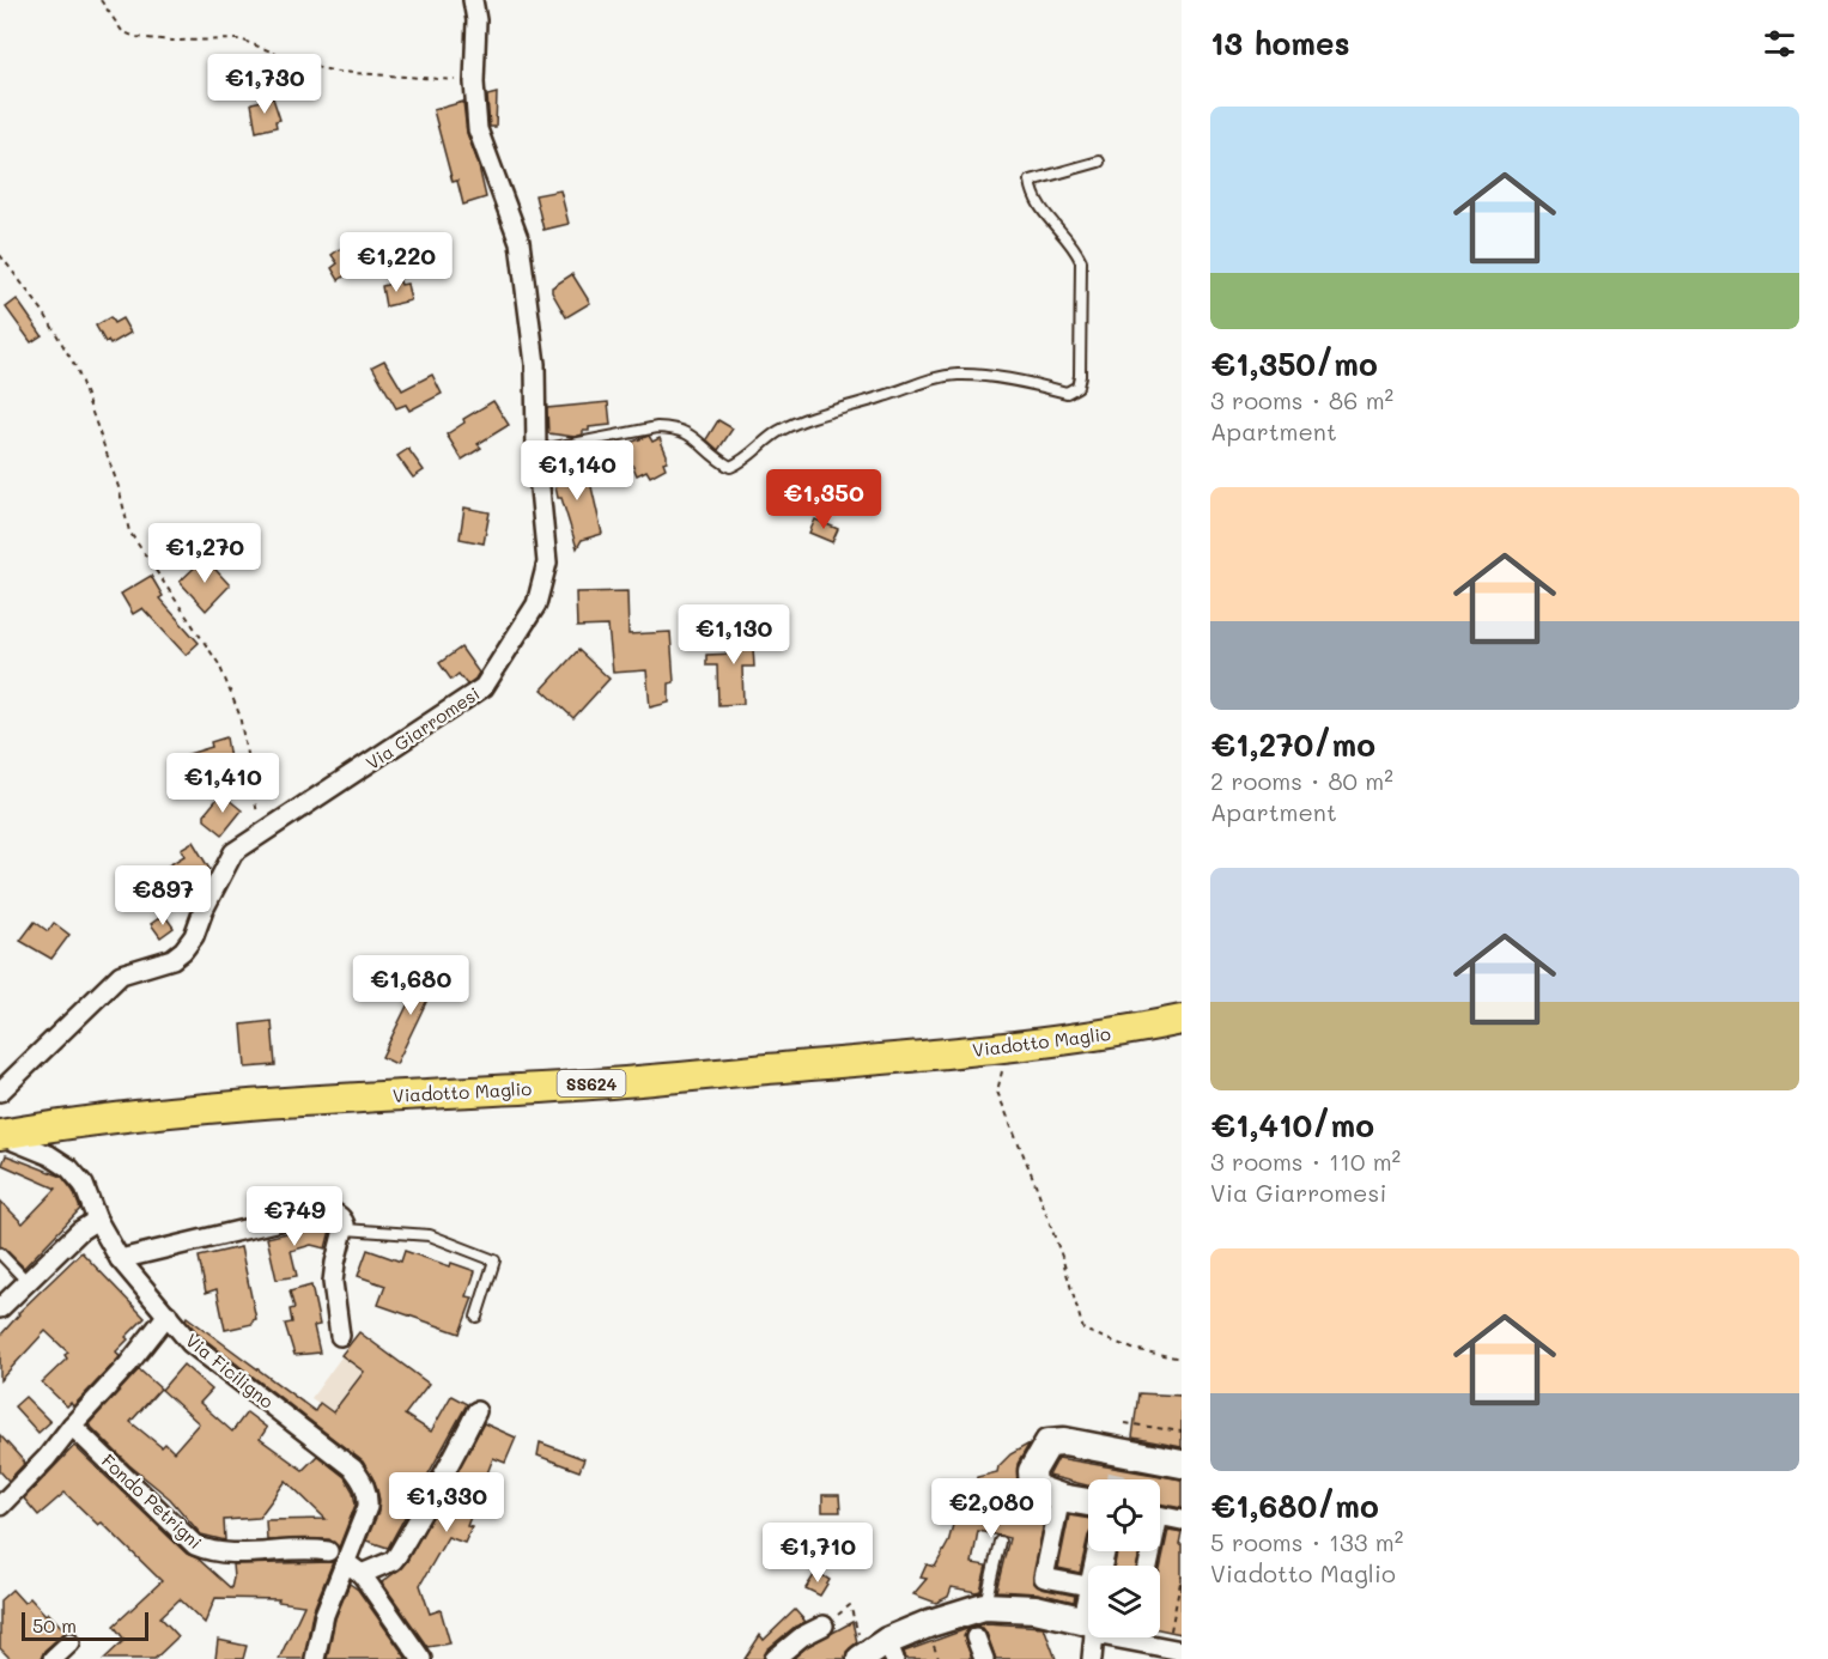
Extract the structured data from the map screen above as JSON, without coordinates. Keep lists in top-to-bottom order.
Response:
{
  "streets": {
    "main road": ["Viadotto Maglio", "SS624"],
    "street": ["Via Giarromesi", "Via Ficiligno", "Fondo Petrigni"]
  },
  "crossings": [
    ["Viadotto Maglio", "Via Ficiligno"],
    ["Via Ficiligno", "Fondo Petrigni"]
  ],
  "scale_bar": "50 m",
  "page": {
    "heading": "13 homes",
    "price": [
      "€1,730",
      "€1,220",
      "€1,140",
      "€1,350",
      "€1,270",
      "€1,130",
      "€1,410",
      "€897",
      "€1,680",
      "€749",
      "€1,330",
      "€2,080",
      "€1,710"
    ],
    "list": [
      {
        "name": "€1,350/mo",
        "note": "3 rooms · 86 m² · Apartment"
      },
      {
        "name": "€1,270/mo",
        "note": "2 rooms · 80 m² · Apartment"
      },
      {
        "name": "€1,410/mo",
        "note": "3 rooms · 110 m² · Via Giarromesi"
      },
      {
        "name": "€1,680/mo",
        "note": "5 rooms · 133 m² · Viadotto Maglio"
      }
    ],
    "scale": "50 m"
  }
}
